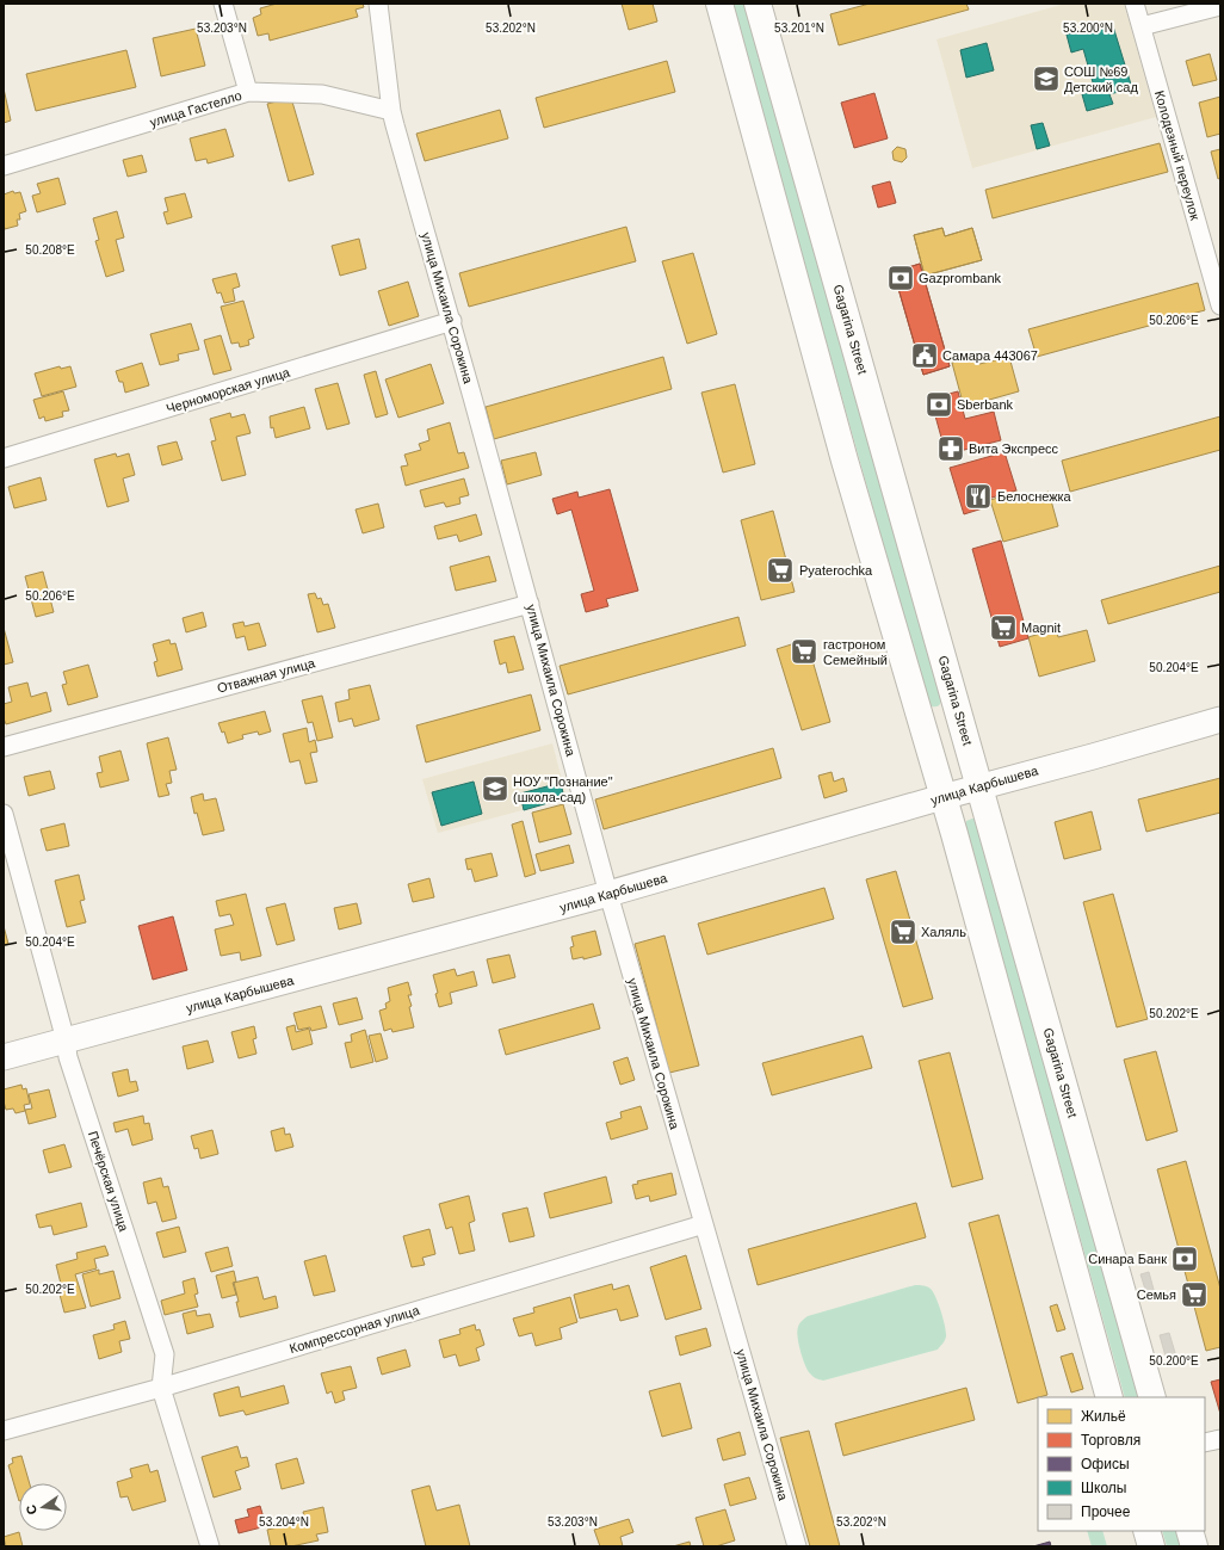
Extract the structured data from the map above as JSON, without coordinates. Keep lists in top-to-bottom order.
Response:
{
  "streets": {
    "main road": ["Gagarina Street"],
    "street": [
      "улица Гастелло",
      "Колодезный переулок",
      "улица Михаила Сорокина",
      "Черноморская улица",
      "Отважная улица",
      "улица Карбышева",
      "Печёрская улица",
      "Компрессорная улица"
    ]
  },
  "crossings": [
    ["улица Гастелло", "улица Михаила Сорокина"],
    ["улица Михаила Сорокина", "Черноморская улица"],
    ["улица Михаила Сорокина", "Отважная улица"],
    ["улица Михаила Сорокина", "улица Карбышева"],
    ["улица Михаила Сорокина", "Компрессорная улица"],
    ["Gagarina Street", "улица Карбышева"],
    ["улица Карбышева", "Печёрская улица"],
    ["Печёрская улица", "Компрессорная улица"]
  ],
  "places": {
    "school or university": ["СОШ №69 Детский сад", "НОУ \"Познание\" (школа-сад)"],
    "bank": ["Gazprombank", "Sberbank", "Синара Банк"],
    "public building": ["Самара 443067"],
    "pharmacy": ["Вита Экспресс"],
    "restaurant": ["Белоснежка"],
    "supermarket": [
      "Pyaterochka",
      "Magnit",
      "гастроном Семейный",
      "Халяль",
      "Семья"
    ]
  },
  "legend": [
    "Жильё",
    "Торговля",
    "Офисы",
    "Школы",
    "Прочее"
  ],
  "north": "left",
  "coordinates": [
    "53.203°N",
    "53.202°N",
    "53.201°N",
    "53.200°N",
    "50.208°E",
    "50.206°E",
    "50.204°E",
    "50.202°E",
    "50.200°E",
    "53.204°N"
  ]
}
